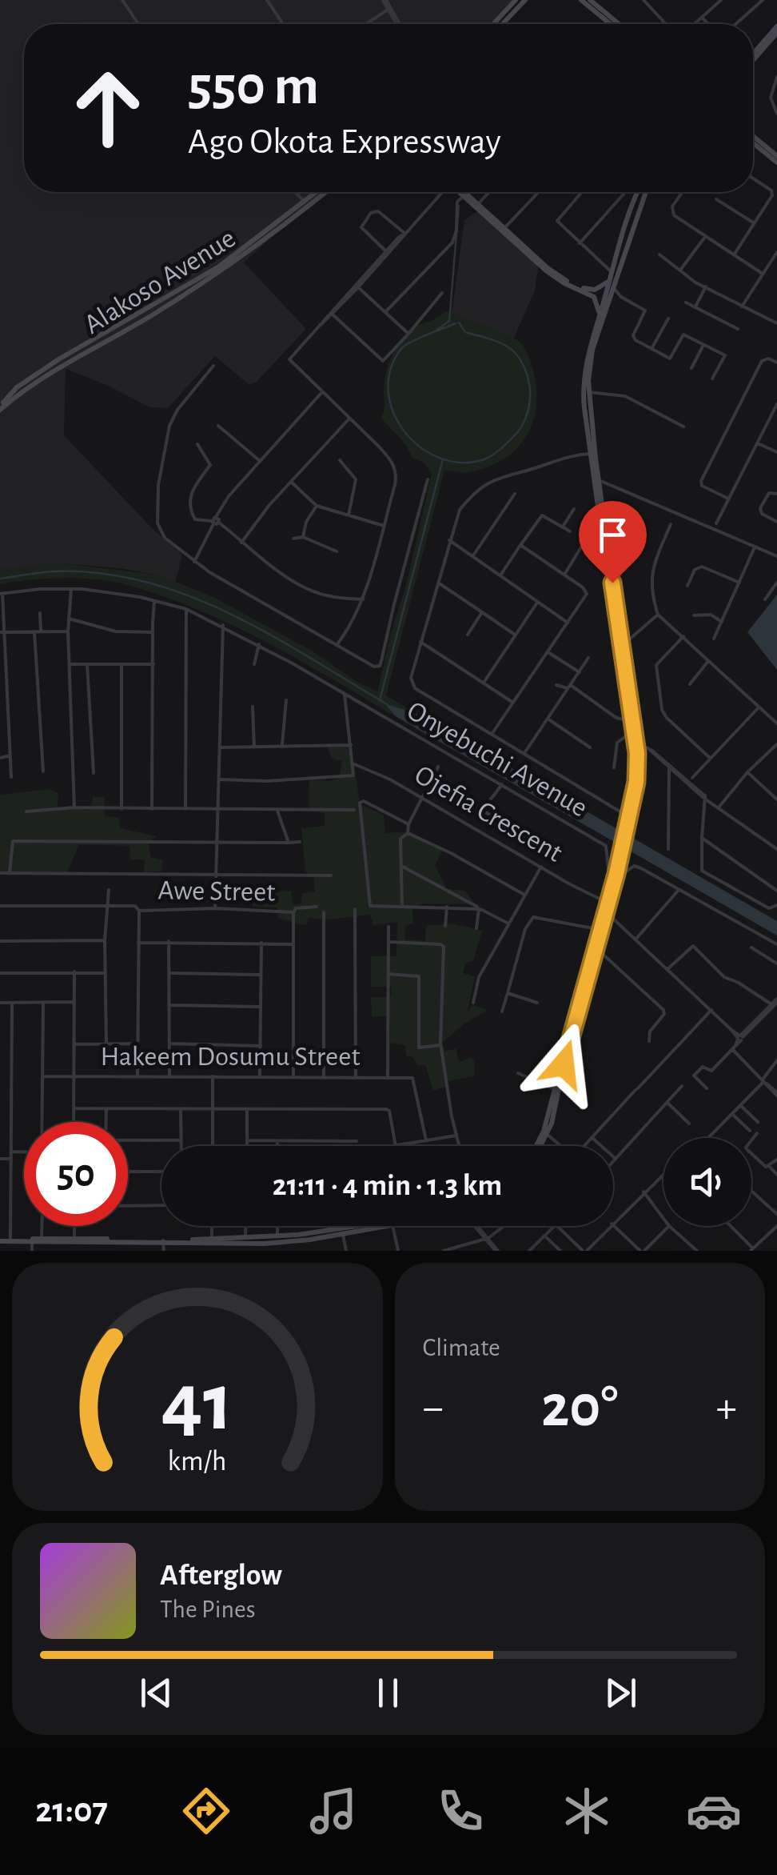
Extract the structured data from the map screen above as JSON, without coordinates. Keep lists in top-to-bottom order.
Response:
{
  "streets": {
    "main road": ["Alakoso Avenue"],
    "street": [
      "Onyebuchi Avenue",
      "Ojefia Crescent",
      "Awe Street",
      "Hakeem Dosumu Street"
    ]
  },
  "page": {
    "turn": ["550 m", "Ago Okota Expressway"],
    "limit": "50",
    "trip": "21:11 · 4 min · 1.3 km",
    "tile": "Climate",
    "heat": ["−", "20°", "+"],
    "song": ["Afterglow", "The Pines"],
    "tabs": "21:07",
    "gauge": ["41", "km/h"]
  }
}
